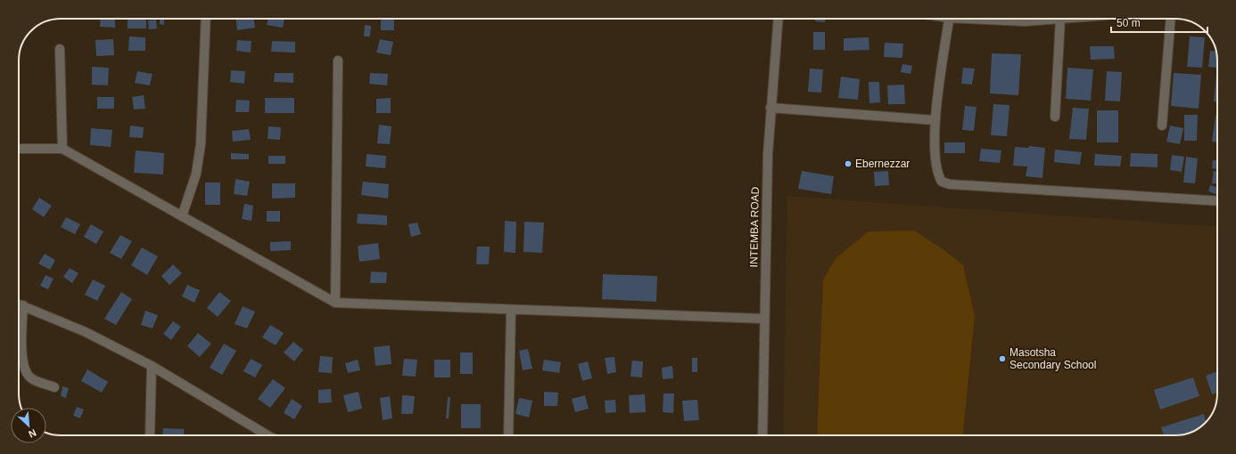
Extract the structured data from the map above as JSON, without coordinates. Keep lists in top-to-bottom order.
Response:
{
  "streets": {
    "street": ["INTEMBA ROAD"]
  },
  "places": ["Ebernezzar", "Masotsha Secondary School"],
  "scale_bar": "50 m",
  "north": "bottom right"
}
